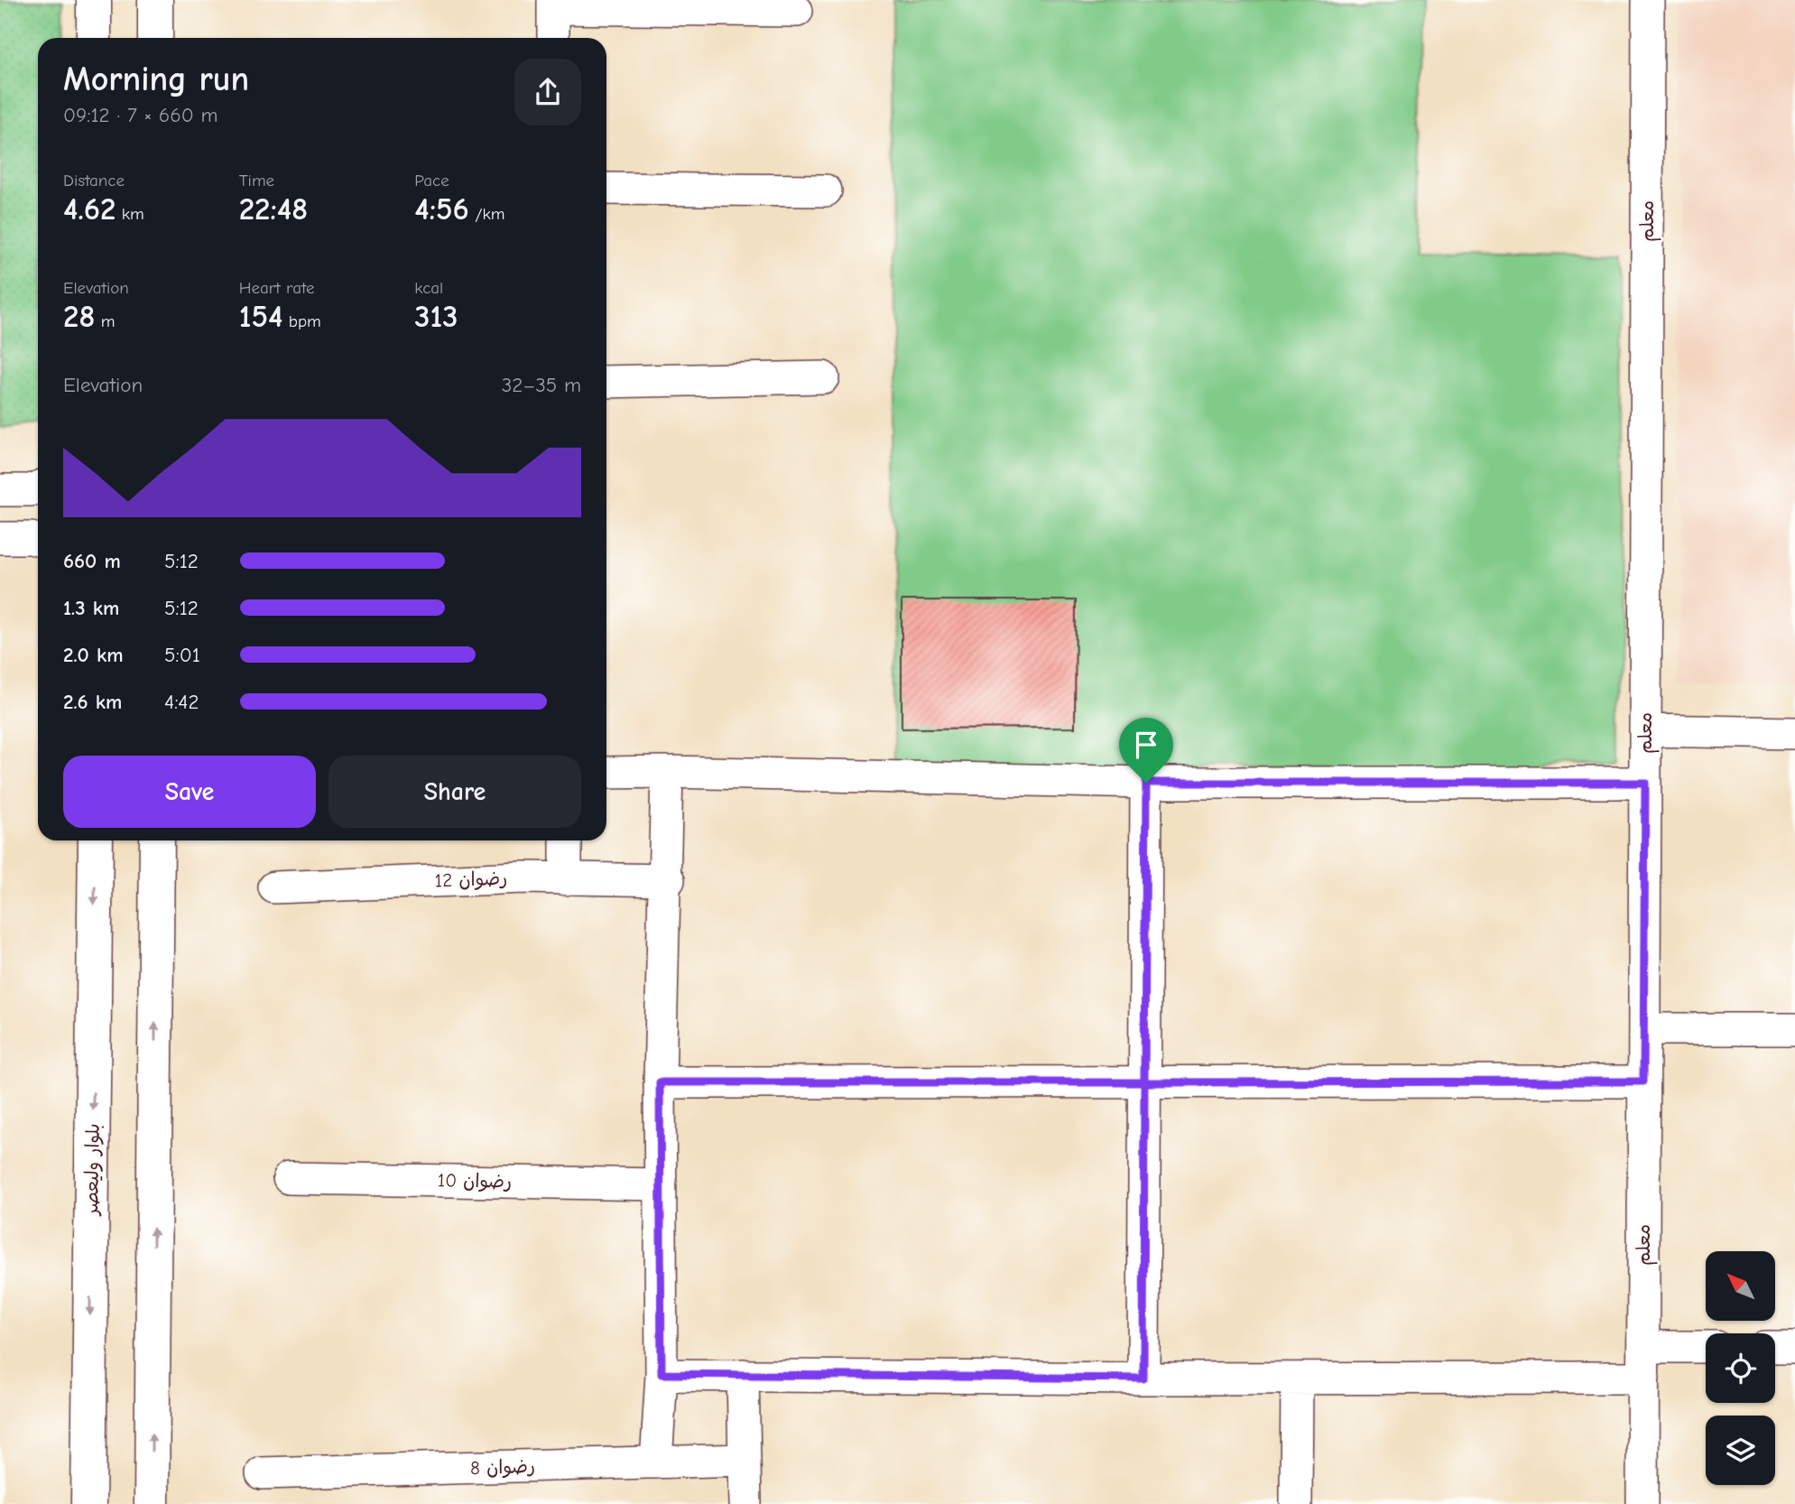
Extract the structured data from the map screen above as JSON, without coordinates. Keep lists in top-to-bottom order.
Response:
{
  "streets": {
    "main road": ["بلوار ولیعصر"],
    "street": [
      "معلم",
      "رضوان 12",
      "رضوان 10",
      "رضوان 8"
    ]
  },
  "north": "top left",
  "page": {
    "heading": ["Morning run", "09:12 · 7 × 660 m"],
    "stats": [
      ["Distance", "4.62 km"],
      ["Time", "22:48"],
      ["Pace", "4:56 /km"],
      ["Elevation", "28 m"],
      ["Heart rate", "154 bpm"],
      ["kcal", "313"]
    ],
    "chart": ["Elevation", "32–35 m"],
    "list": [
      {
        "name": "660 m",
        "note": "5:12"
      },
      {
        "name": "1.3 km",
        "note": "5:12"
      },
      {
        "name": "2.0 km",
        "note": "5:01"
      },
      {
        "name": "2.6 km",
        "note": "4:42"
      }
    ],
    "buttons": ["Save", "Share"]
  }
}
